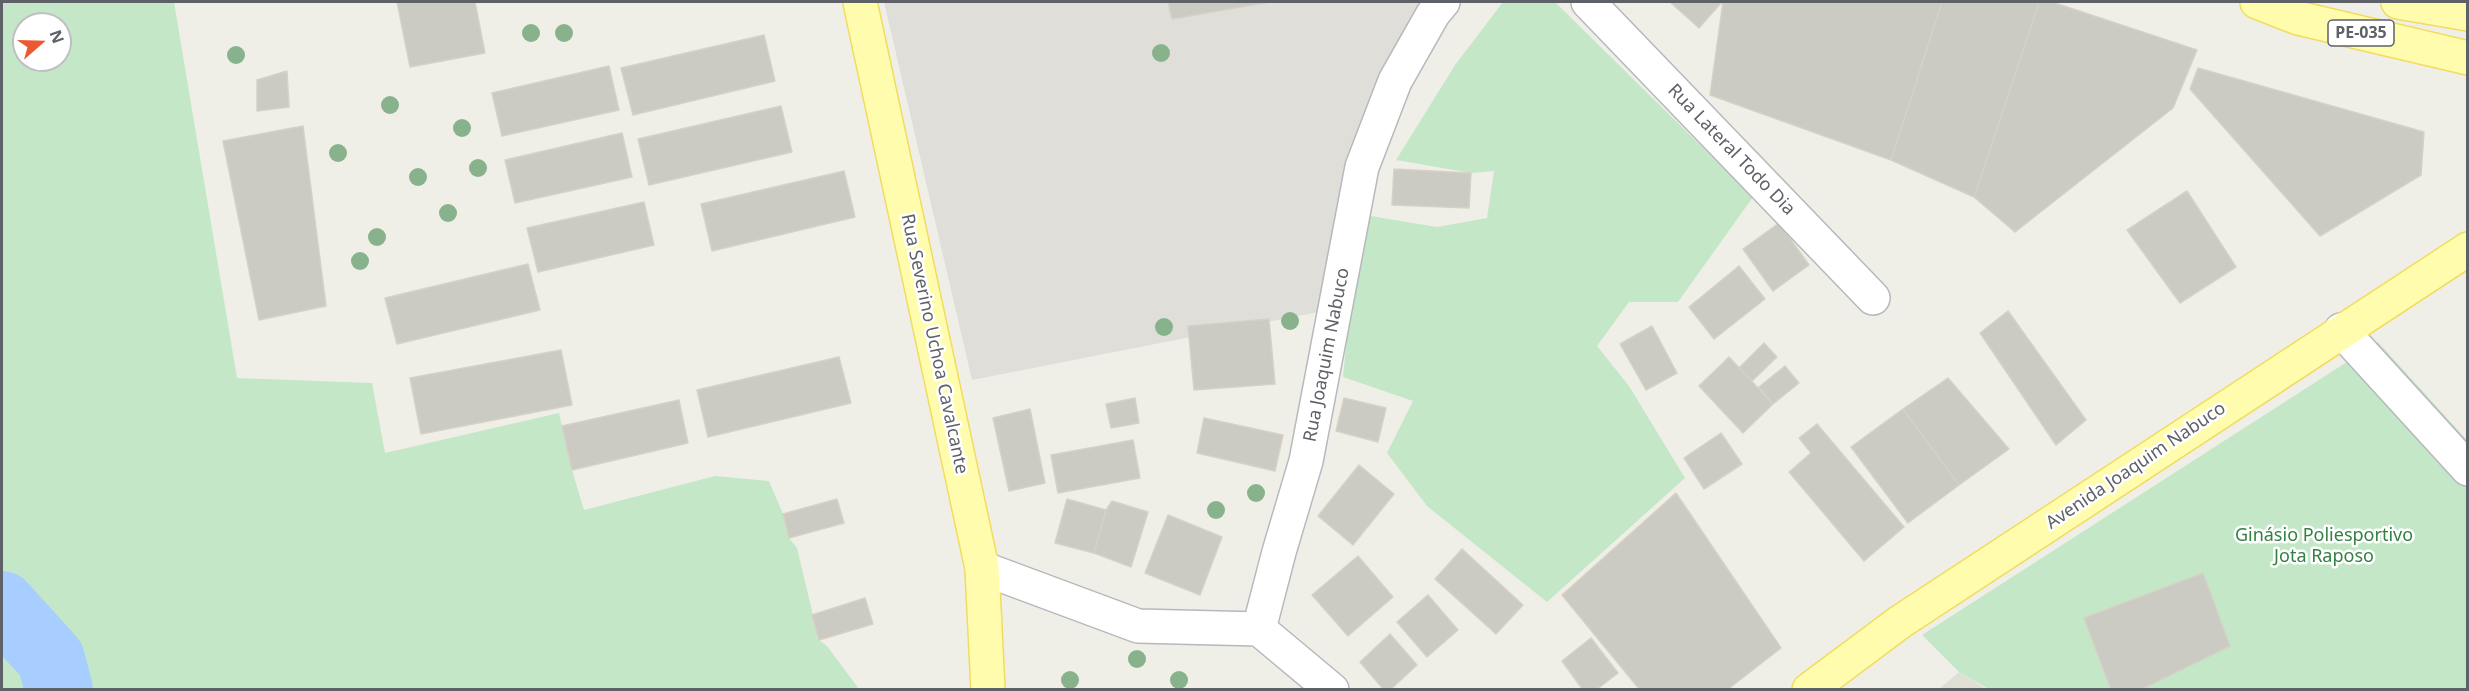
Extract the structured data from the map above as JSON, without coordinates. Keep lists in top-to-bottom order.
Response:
{
  "streets": {
    "main road": ["PE-035", "Rua Severino Uchoa Cavalcante", "Avenida Joaquim Nabuco"],
    "street": ["Rua Lateral Todo Dia", "Rua Joaquim Nabuco"]
  },
  "parks": ["Ginásio Poliesportivo Jota Raposo"],
  "north": "right"
}
